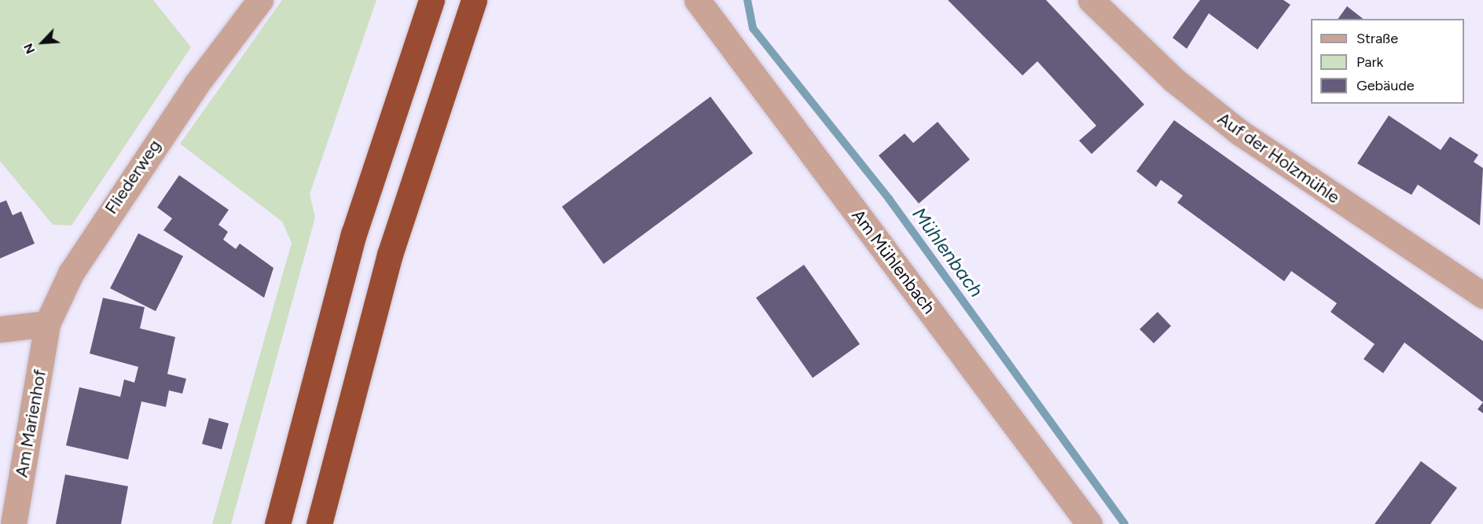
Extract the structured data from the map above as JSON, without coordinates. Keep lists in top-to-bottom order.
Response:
{
  "streets": {
    "street": [
      "Auf der Holzmühle",
      "Fliederweg",
      "Am Mühlenbach",
      "Am Marienhof"
    ]
  },
  "crossings": [
    ["Fliederweg", "Am Marienhof"]
  ],
  "water": ["Mühlenbach"],
  "legend": ["Straße", "Park", "Gebäude"],
  "north": "bottom left"
}
